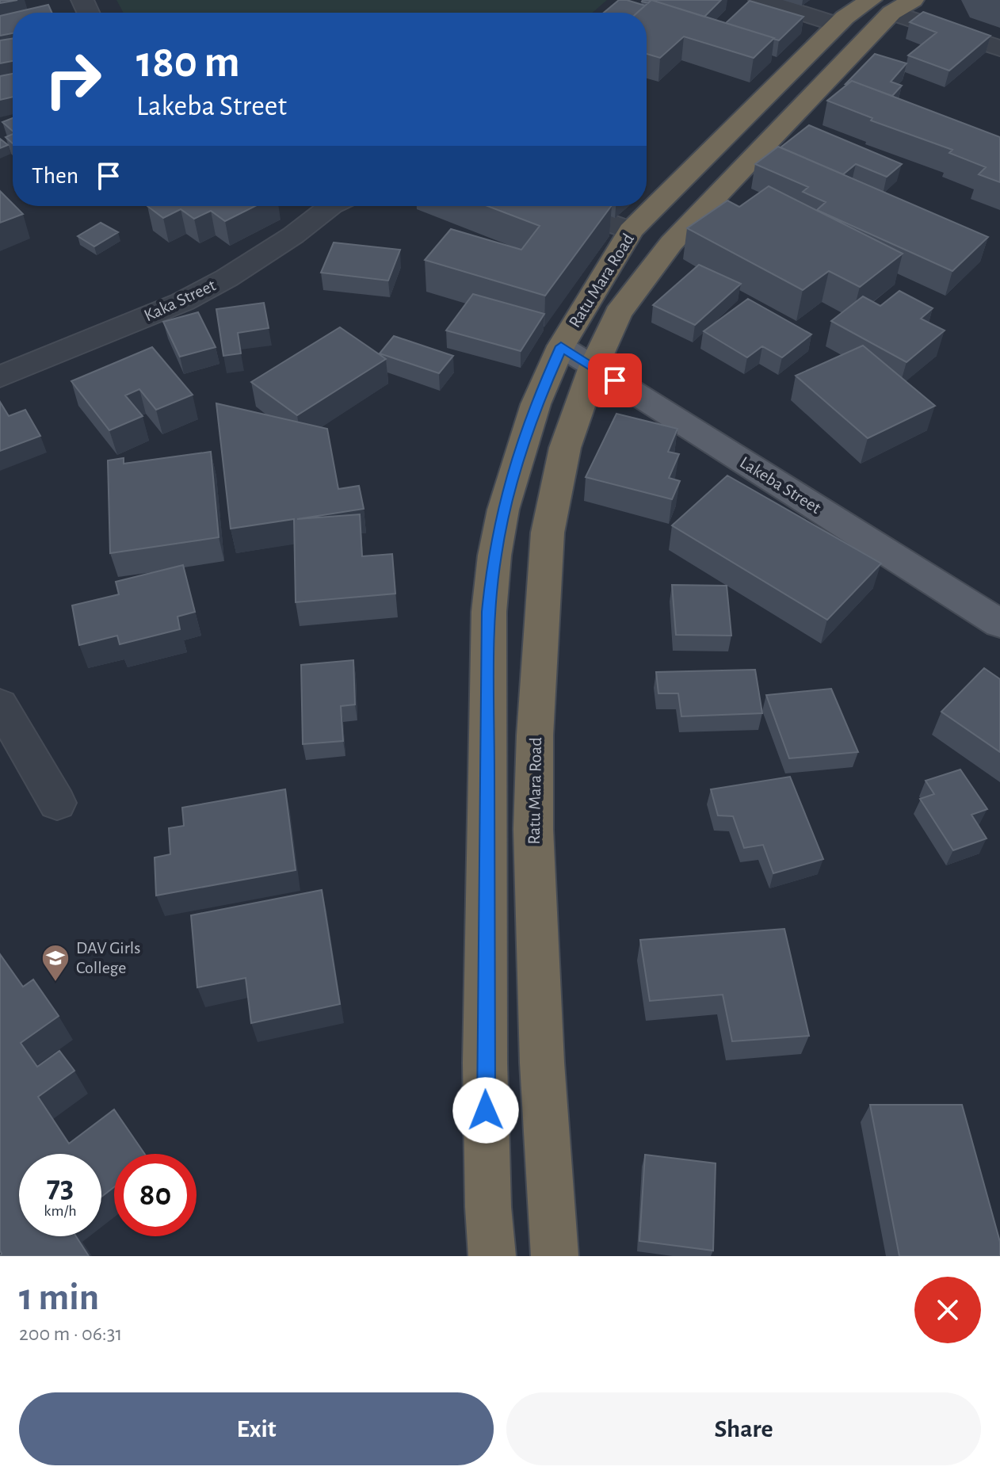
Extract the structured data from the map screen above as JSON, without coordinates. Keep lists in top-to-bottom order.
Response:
{
  "streets": {
    "highway": ["Ratu Mara Road"],
    "main road": ["Lakeba Street"],
    "street": ["Kaka Street"]
  },
  "crossings": [
    ["Ratu Mara Road", "Lakeba Street"]
  ],
  "places": {
    "school or university": ["DAV Girls College"]
  },
  "page": {
    "turn": ["180 m", "Lakeba Street"],
    "then": "Then",
    "speed": "73 km/h",
    "limit": "80",
    "heading": ["1 min", "200 m · 06:31"],
    "buttons": ["Exit", "Share"]
  }
}
